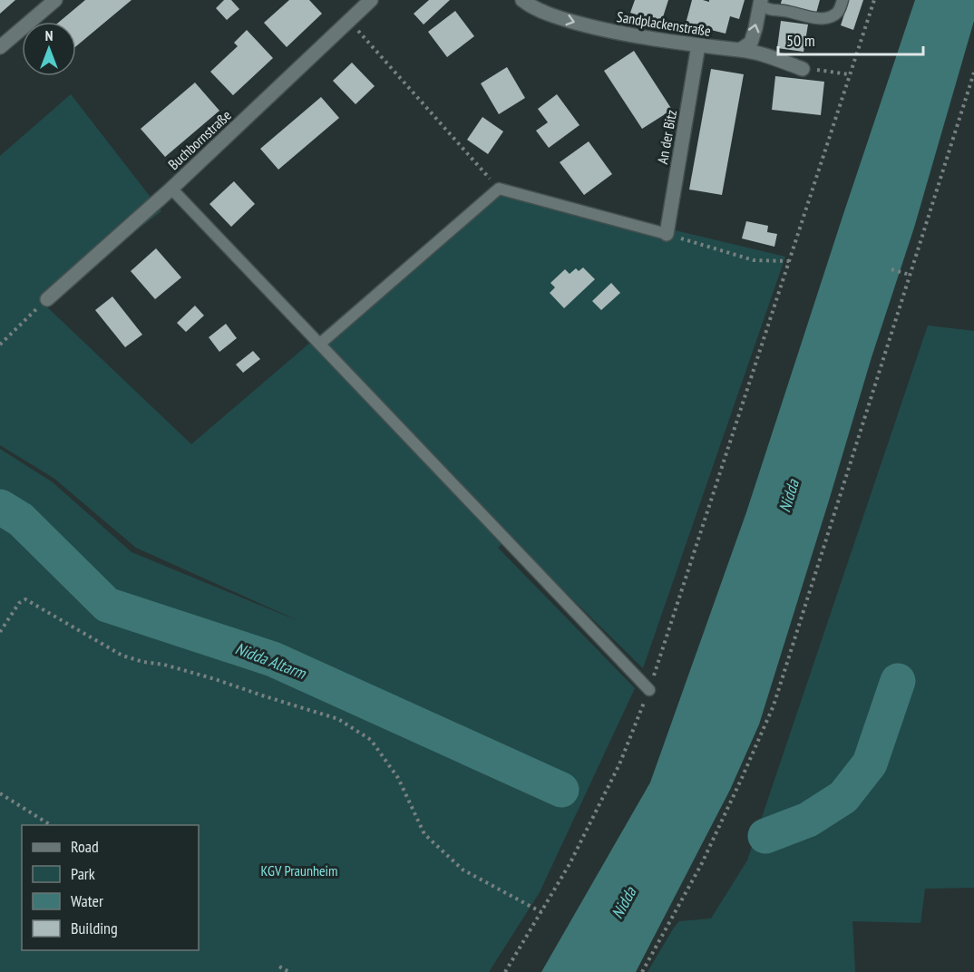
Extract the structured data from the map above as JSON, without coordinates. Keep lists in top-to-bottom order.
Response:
{
  "streets": {
    "street": ["Sandplackenstraße", "An der Bitz", "Buchbornstraße"]
  },
  "crossings": [
    ["Sandplackenstraße", "An der Bitz"]
  ],
  "one_way": ["Sandplackenstraße"],
  "water": ["Nidda", "Nidda Altarm"],
  "parks": ["KGV Praunheim"],
  "legend": [
    "Road",
    "Park",
    "Water",
    "Building"
  ],
  "scale_bar": "50 m",
  "north": "top"
}
